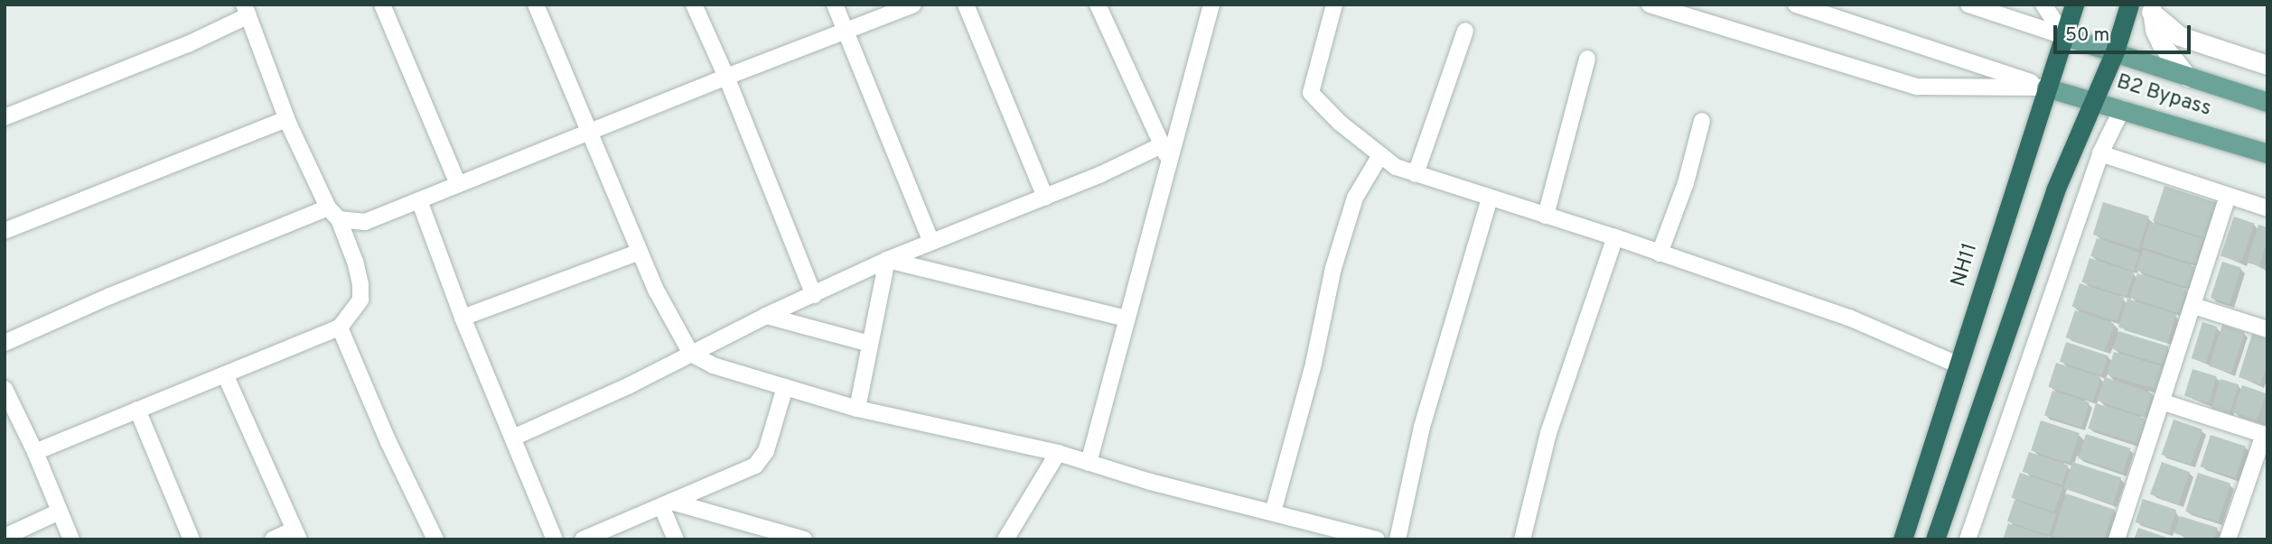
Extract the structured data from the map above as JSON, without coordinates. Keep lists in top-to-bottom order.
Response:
{
  "streets": {
    "highway": ["NH11"],
    "main road": ["B2 Bypass"]
  },
  "crossings": [
    ["B2 Bypass", "NH11"]
  ],
  "scale_bar": "50 m"
}
